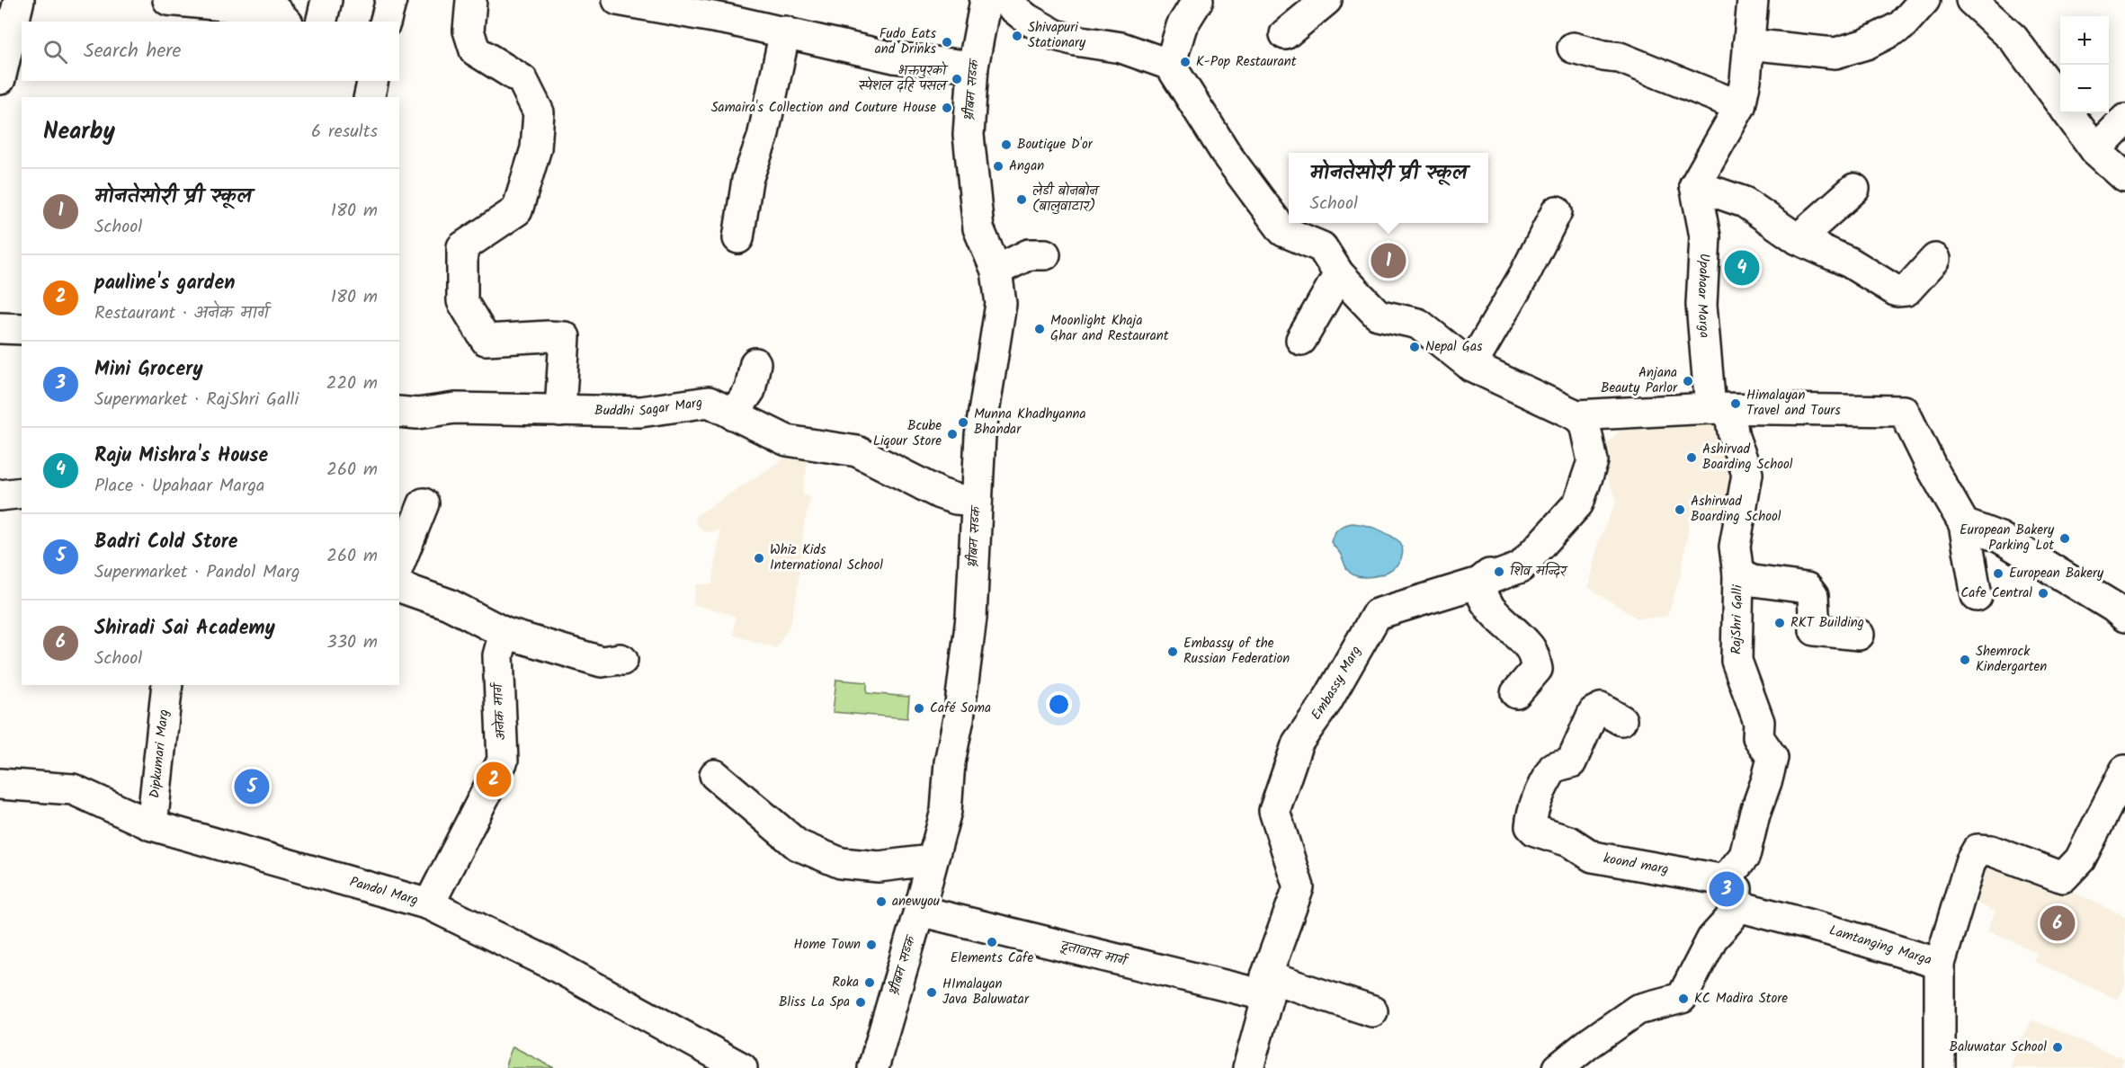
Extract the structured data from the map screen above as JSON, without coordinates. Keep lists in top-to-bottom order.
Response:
{
  "streets": {
    "street": [
      "थ्रीबम सडक",
      "Upahaar Marga",
      "Buddhi Sagar Marg",
      "RajShri Galli",
      "Embassy Marg",
      "अनेक मार्ग",
      "Dipkumari Marg",
      "koond marg",
      "Pandol Marg",
      "Lamtanging Marga",
      "दूतावास मार्ग"
    ]
  },
  "crossings": [
    ["थ्रीबम सडक", "Buddhi Sagar Marg"],
    ["थ्रीबम सडक", "दूतावास मार्ग"],
    ["Upahaar Marga", "RajShri Galli"],
    ["RajShri Galli", "koond marg"],
    ["RajShri Galli", "Lamtanging Marga"],
    ["Embassy Marg", "दूतावास मार्ग"],
    ["अनेक मार्ग", "Pandol Marg"],
    ["Dipkumari Marg", "Pandol Marg"],
    ["koond marg", "Lamtanging Marga"]
  ],
  "places": [
    "Shivapuri Stationary",
    "Fudo Eats and Drinks",
    "K-Pop Restaurant",
    "भक्तपुरको स्पेशल दहि पसल",
    "Samaira's Collection and Couture House",
    "Boutique D'or",
    "Angan",
    "लेडी बोनबोन (बालुवाटार)",
    "Moonlight Khaja Ghar and Restaurant",
    "Nepal Gas",
    "Anjana Beauty Parlor",
    "Himalayan Travel and Tours",
    "Munna Khadhyanna Bhandar",
    "Bcube Liqour Store",
    "Ashirvad Boarding School",
    "Ashirwad Boarding School",
    "European Bakery Parking Lot",
    "Whiz Kids International School",
    "शिव मन्दिर",
    "European Bakery",
    "Cafe Central",
    "RKT Building",
    "Embassy of the Russian Federation",
    "Shemrock Kindergarten",
    "Café Soma",
    "anewyou",
    "Elements Cafe",
    "Home Town",
    "Roka",
    "HImalayan Java Baluwatar",
    "KC Madira Store",
    "Bliss La Spa",
    "Baluwatar School"
  ],
  "page": {
    "map_buttons": ["+", "−"],
    "search": "Search here",
    "heading": ["Nearby", "6 results"],
    "popup": ["मोनतेसोरी प्री स्कूल", "School"],
    "list": [
      {
        "mark": "1",
        "name": "मोनतेसोरी प्री स्कूल",
        "note": "School",
        "value": "180 m"
      },
      {
        "mark": "2",
        "name": "pauline's garden",
        "note": "Restaurant · अनेक मार्ग",
        "value": "180 m"
      },
      {
        "mark": "3",
        "name": "Mini Grocery",
        "note": "Supermarket · RajShri Galli",
        "value": "220 m"
      },
      {
        "mark": "4",
        "name": "Raju Mishra's House",
        "note": "Place · Upahaar Marga",
        "value": "260 m"
      },
      {
        "mark": "5",
        "name": "Badri Cold Store",
        "note": "Supermarket · Pandol Marg",
        "value": "260 m"
      },
      {
        "mark": "6",
        "name": "Shiradi Sai Academy",
        "note": "School",
        "value": "330 m"
      }
    ],
    "pins": [
      "1",
      "4",
      "2",
      "5",
      "3",
      "6"
    ]
  }
}
